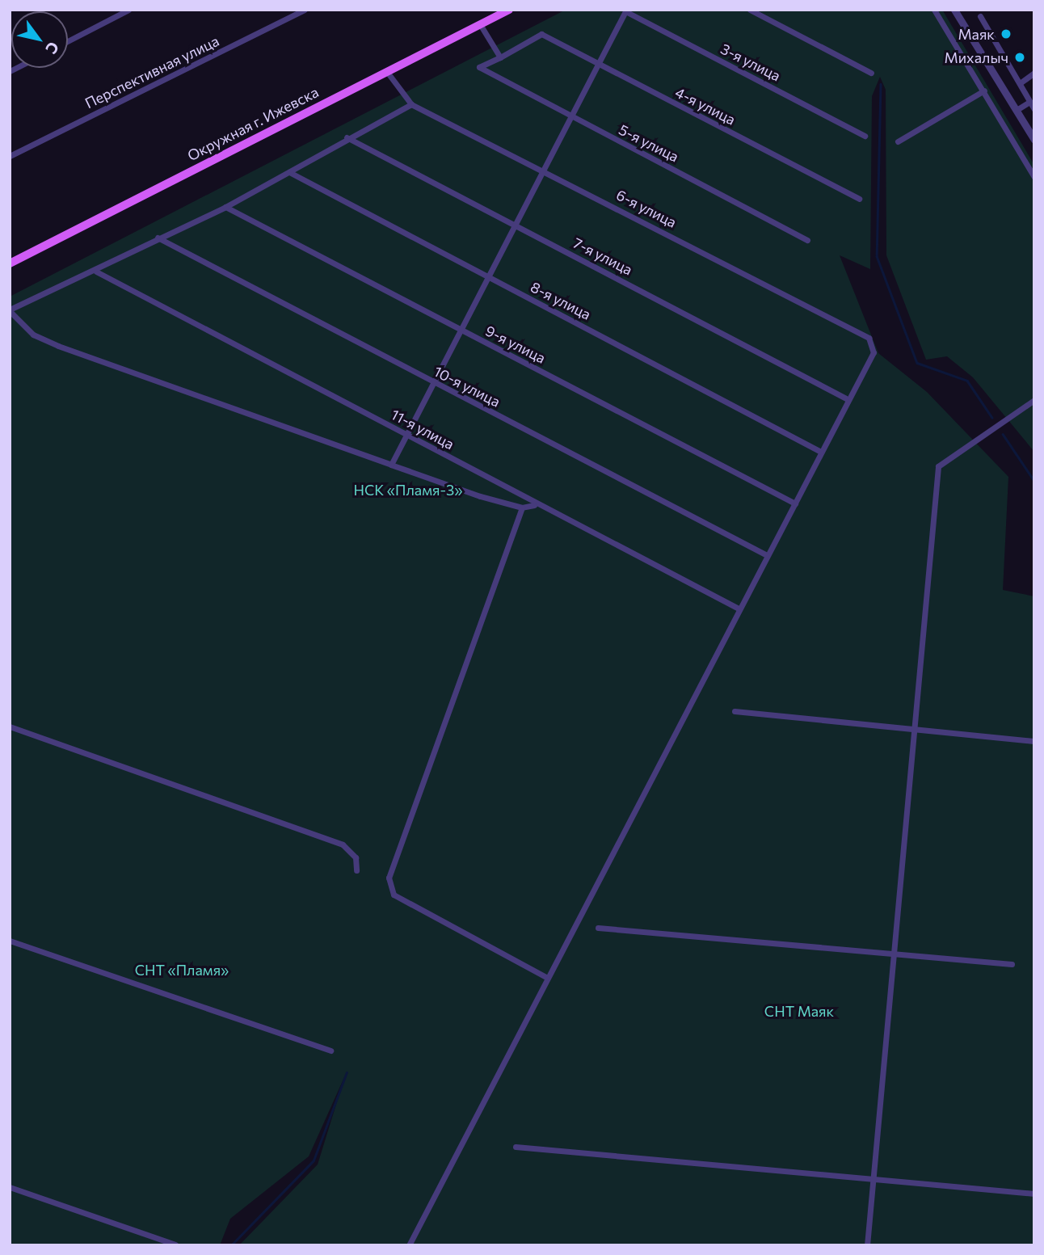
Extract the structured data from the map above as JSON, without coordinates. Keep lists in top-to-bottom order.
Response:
{
  "streets": {
    "main road": ["Окружная г. Ижевска"],
    "street": [
      "3-я улица",
      "Перспективная улица",
      "4-я улица",
      "5-я улица",
      "6-я улица",
      "7-я улица",
      "8-я улица",
      "9-я улица",
      "10-я улица",
      "11-я улица"
    ]
  },
  "crossings": [
    ["4-я улица", "5-я улица"],
    ["6-я улица", "7-я улица"]
  ],
  "parks": ["НСК «Пламя-3»", "СНТ «Пламя»", "СНТ Маяк"],
  "places": ["Маяк", "Михалыч"],
  "north": "bottom right"
}
